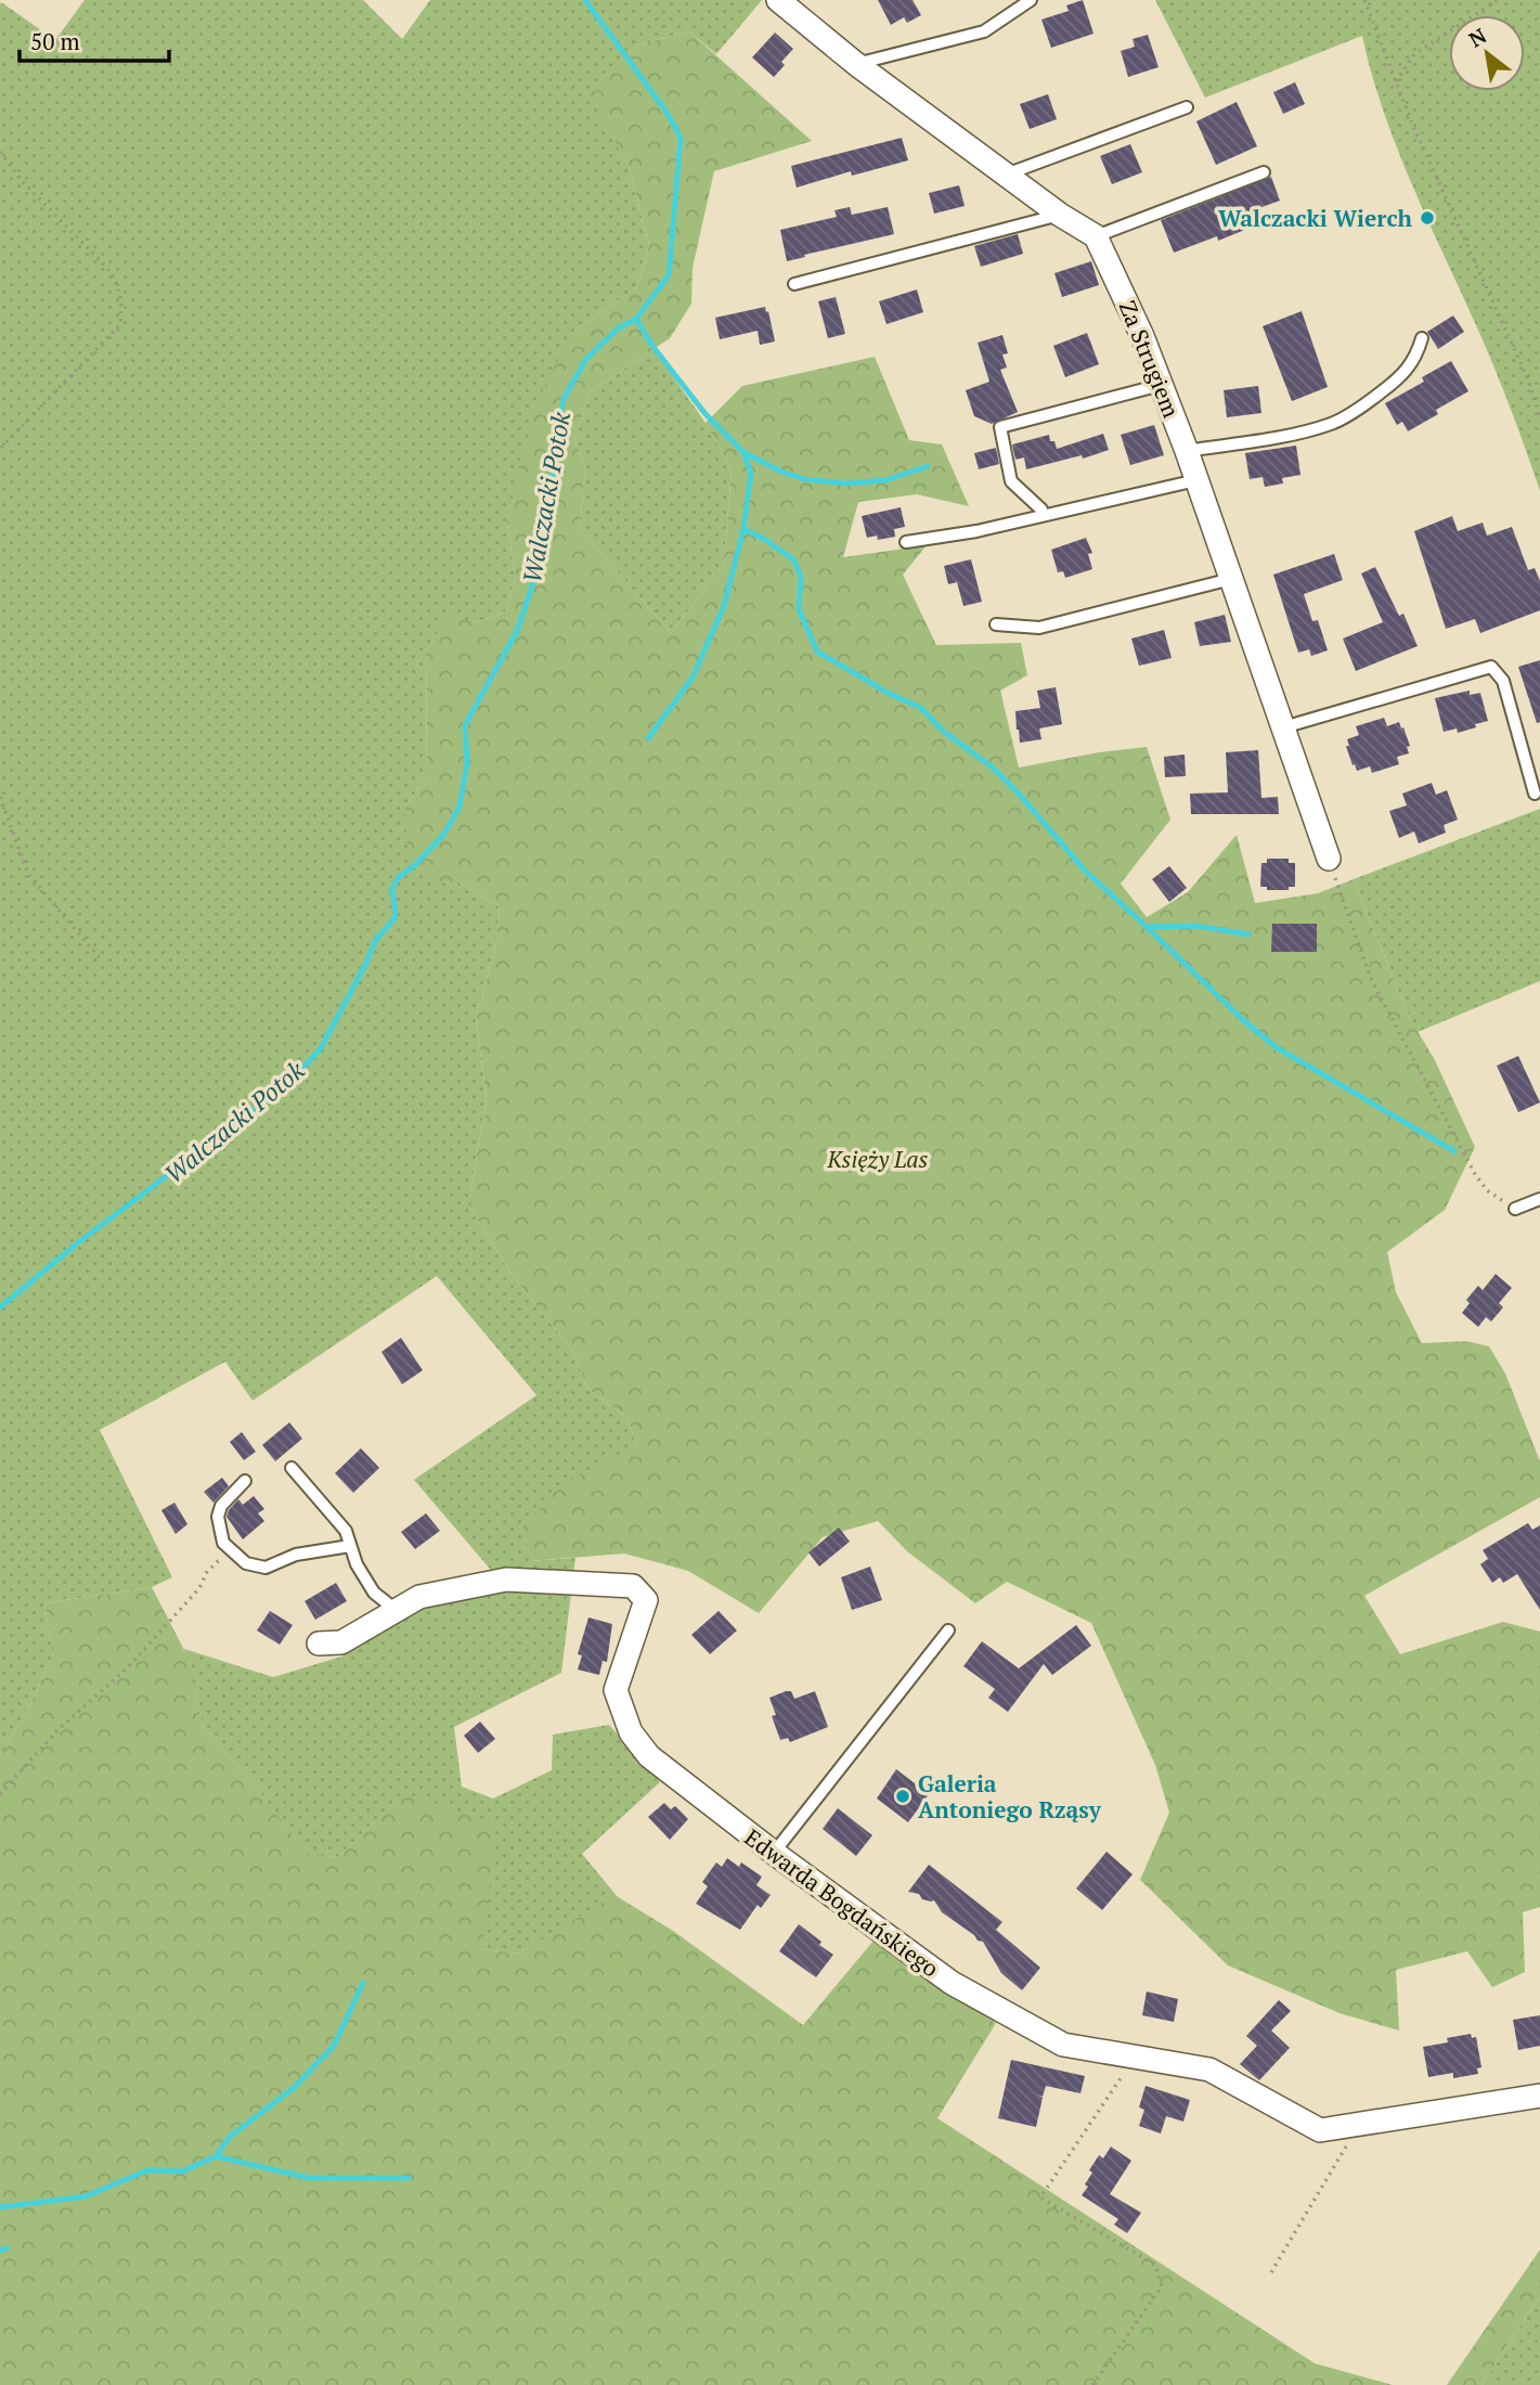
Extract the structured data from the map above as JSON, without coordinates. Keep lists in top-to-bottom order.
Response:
{
  "streets": {
    "street": ["Za Strugiem", "Edwarda Bogdańskiego"]
  },
  "water": ["Walczacki Potok"],
  "parks": ["Księży Las"],
  "places": ["Walczacki Wierch", "Galeria Antoniego Rząsy"],
  "scale_bar": "50 m",
  "north": "top left"
}
